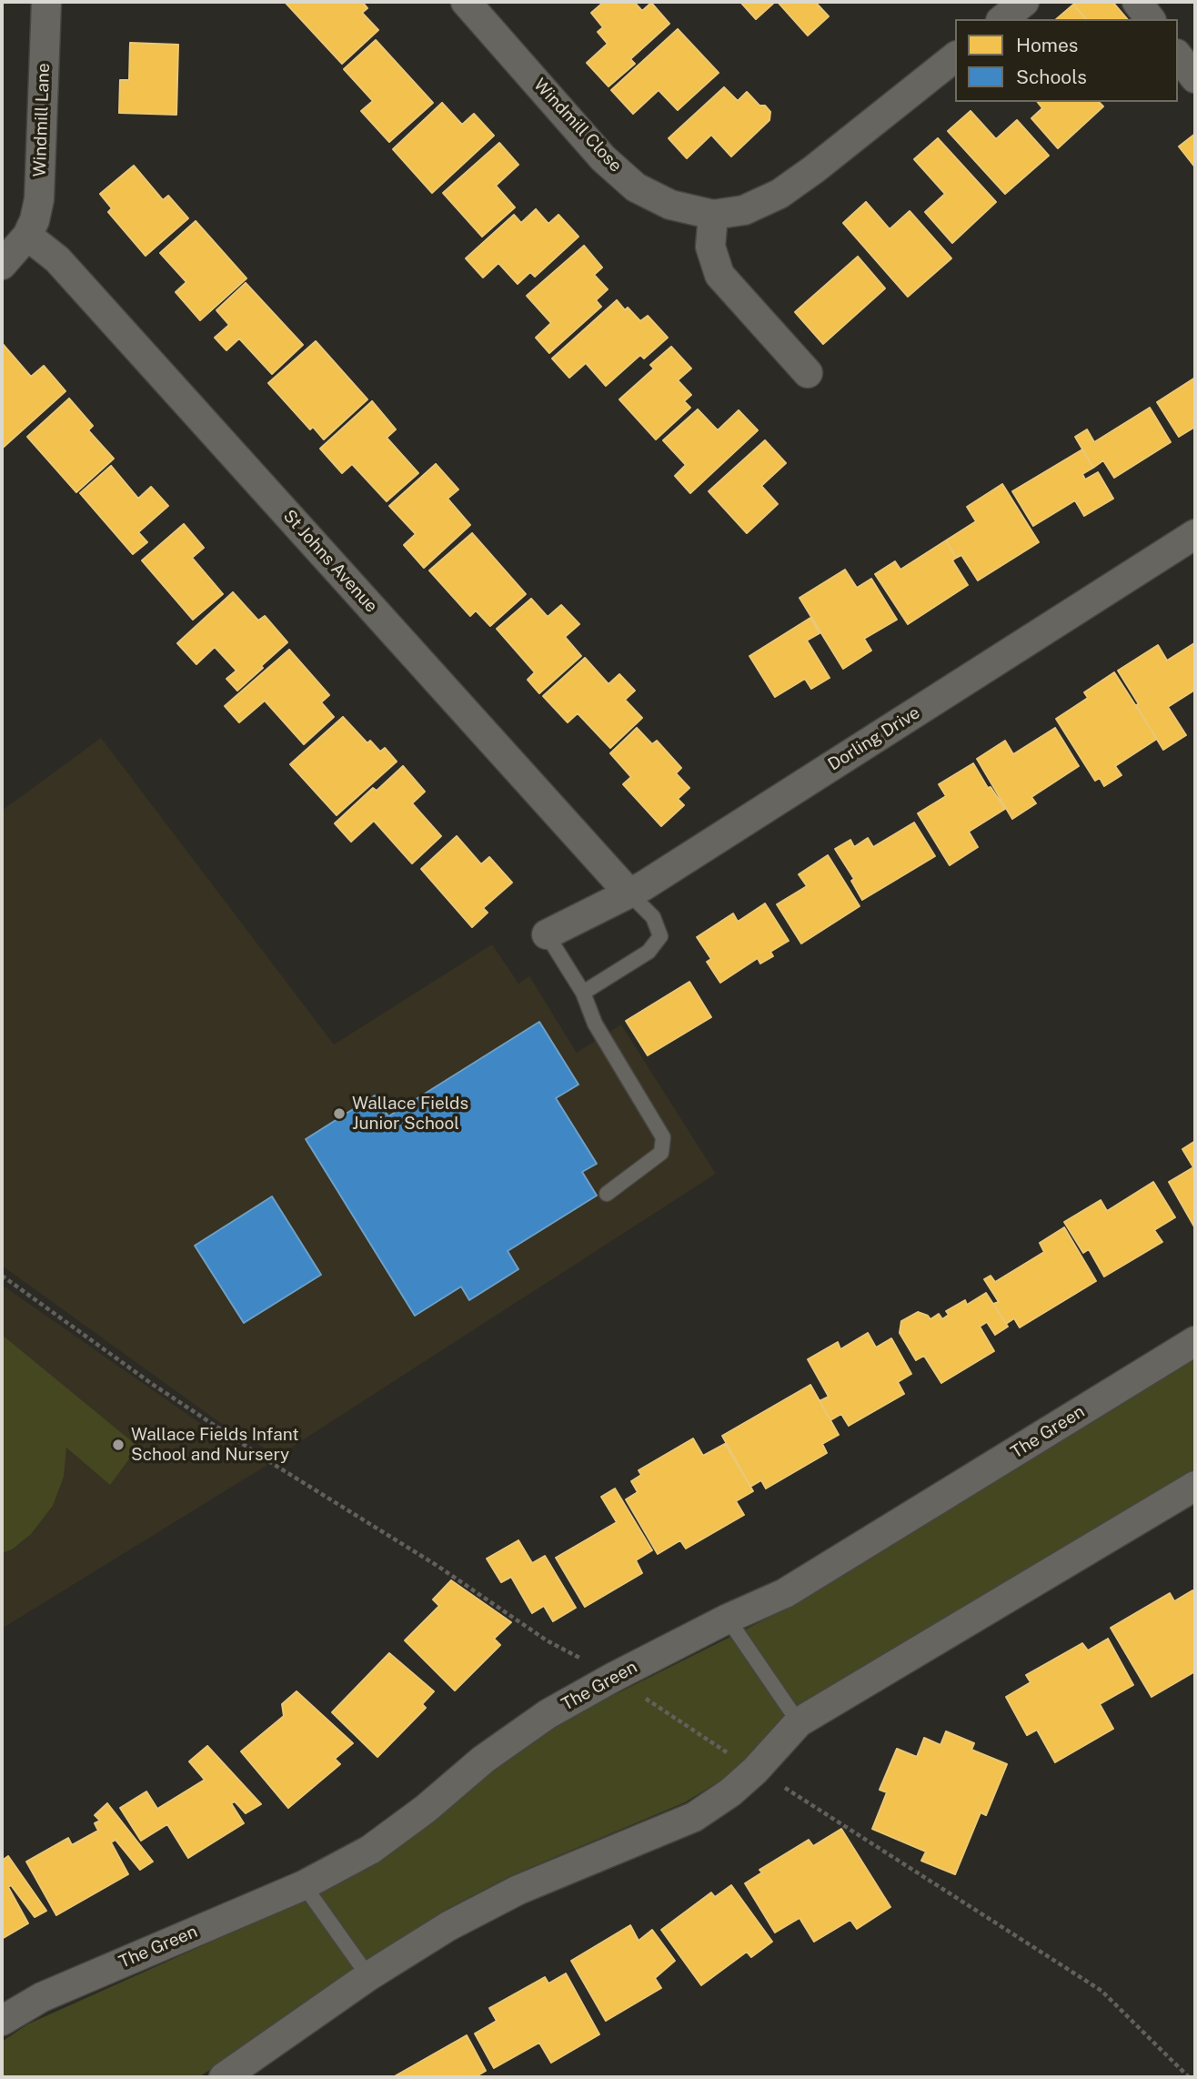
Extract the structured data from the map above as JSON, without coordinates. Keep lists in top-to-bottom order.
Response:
{
  "streets": {
    "street": [
      "Windmill Lane",
      "Windmill Close",
      "St Johns Avenue",
      "Dorling Drive",
      "The Green"
    ]
  },
  "crossings": [
    ["Windmill Lane", "St Johns Avenue"],
    ["St Johns Avenue", "Dorling Drive"]
  ],
  "places": ["Wallace Fields Junior School", "Wallace Fields Infant School and Nursery"],
  "legend": ["Homes", "Schools"]
}
